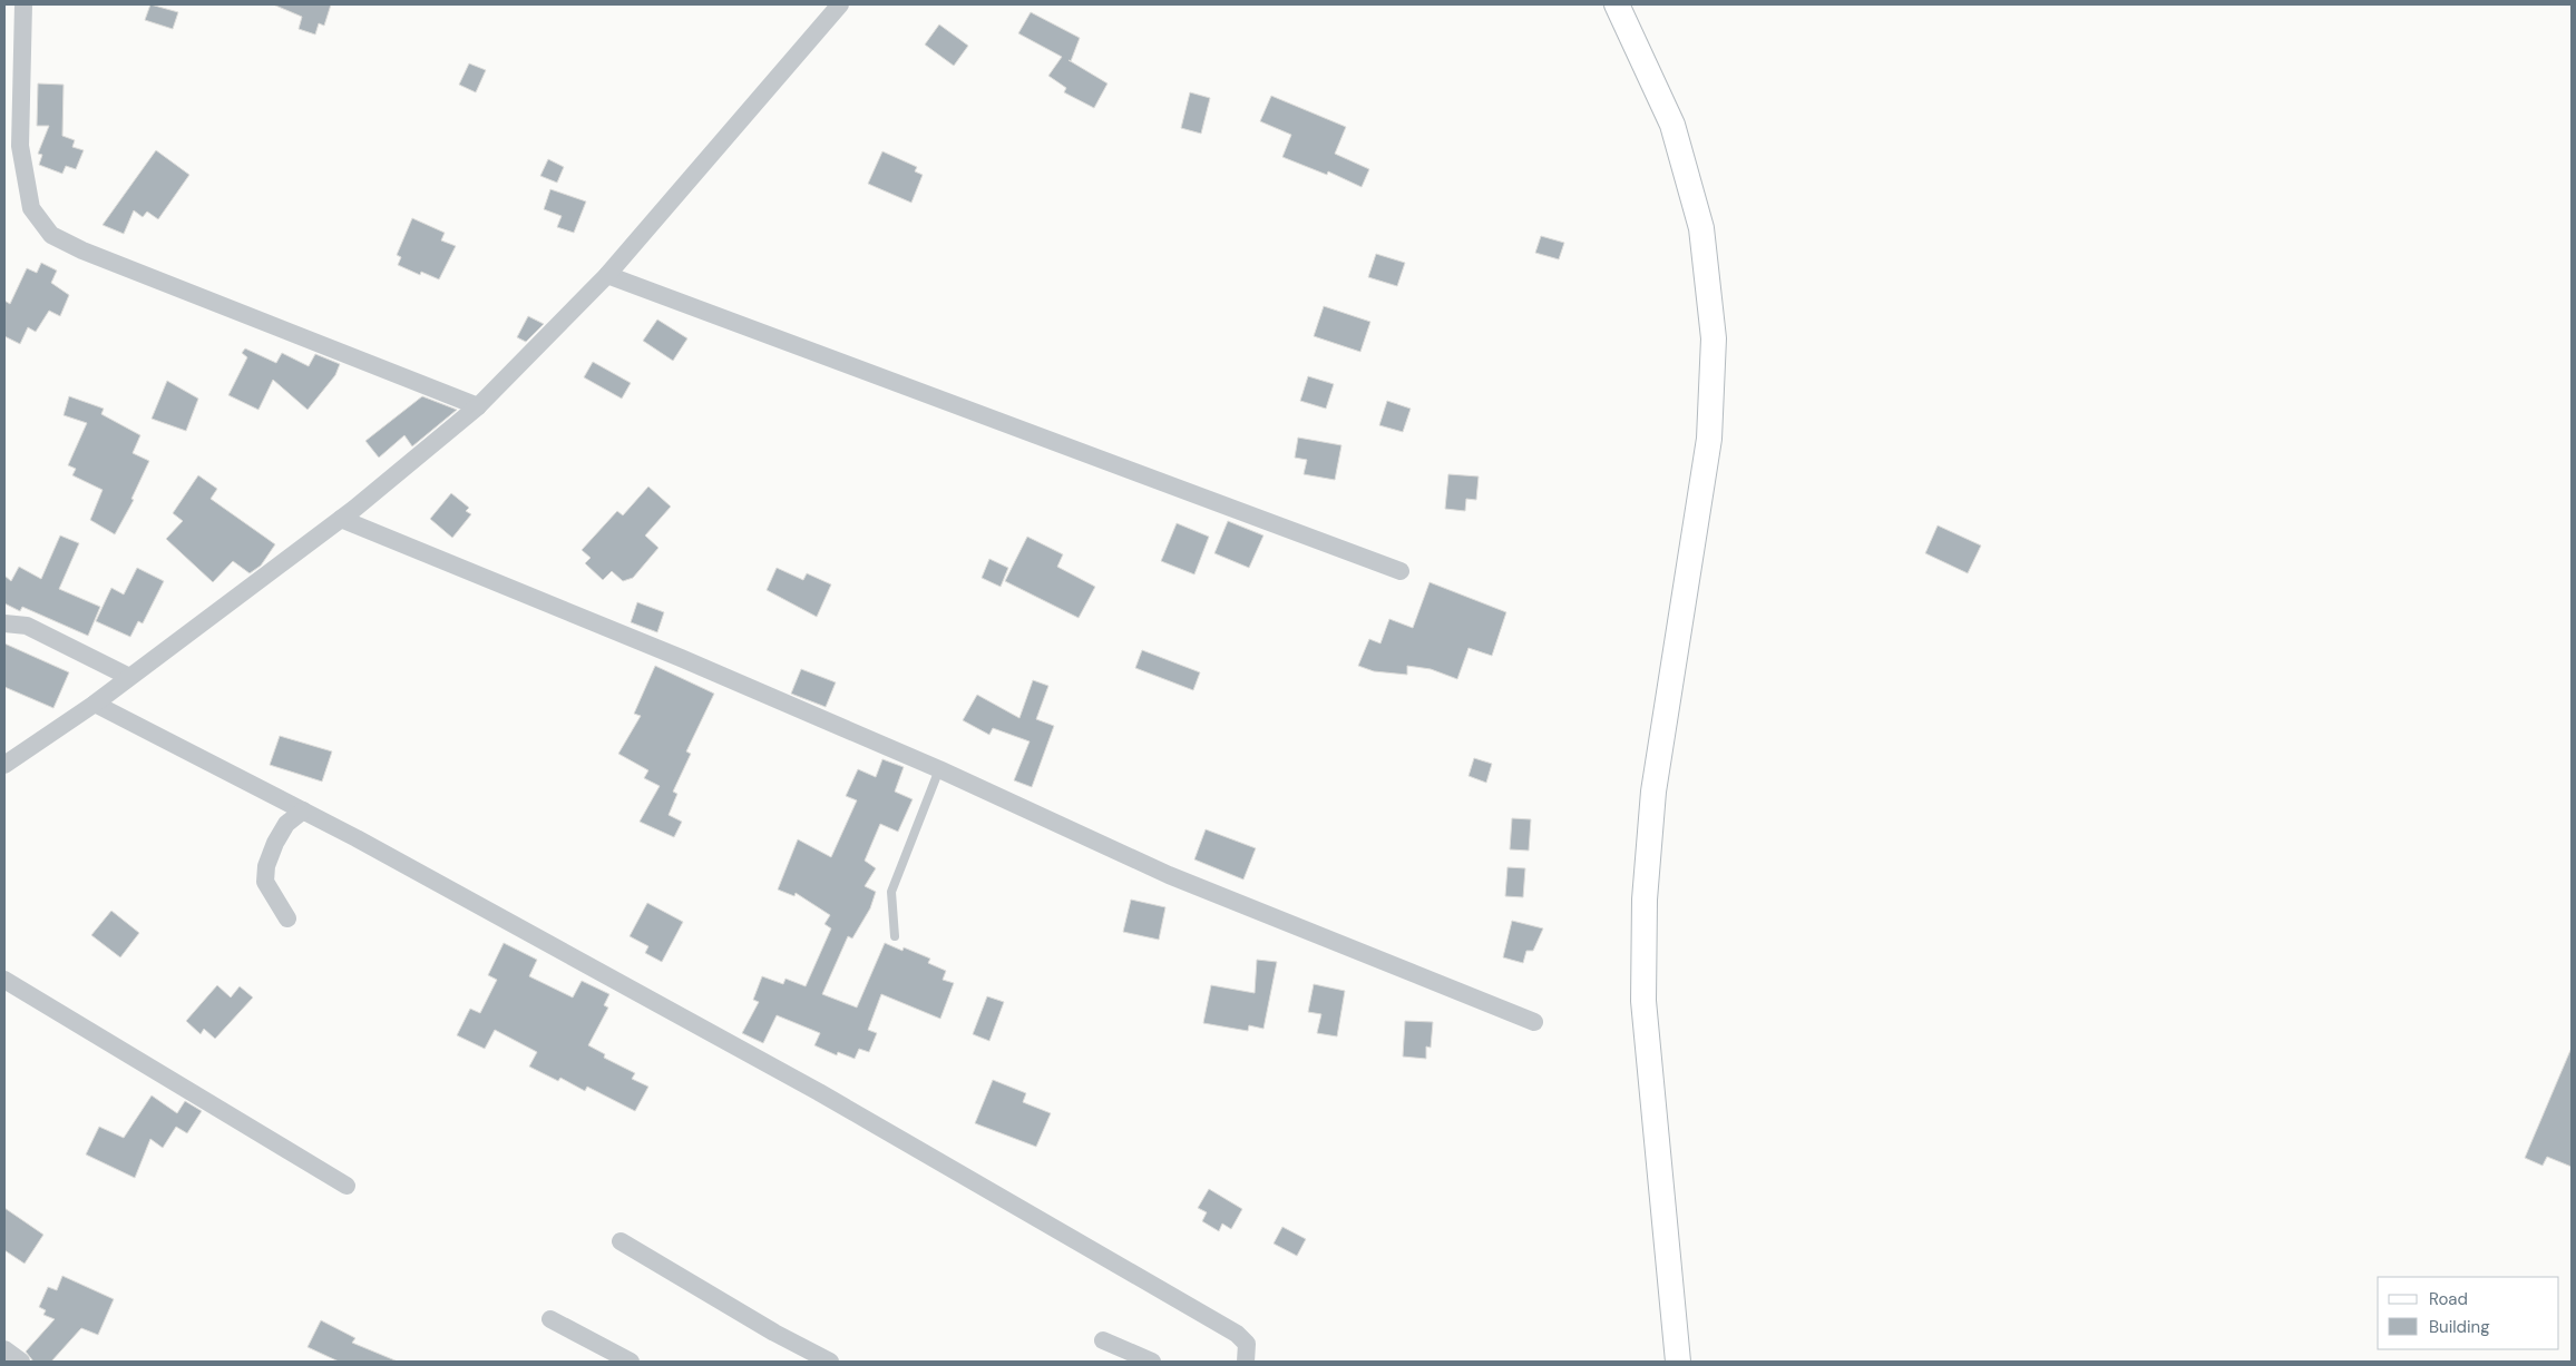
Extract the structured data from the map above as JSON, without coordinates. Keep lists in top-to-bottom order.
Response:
{
  "legend": ["Road", "Building"]
}
